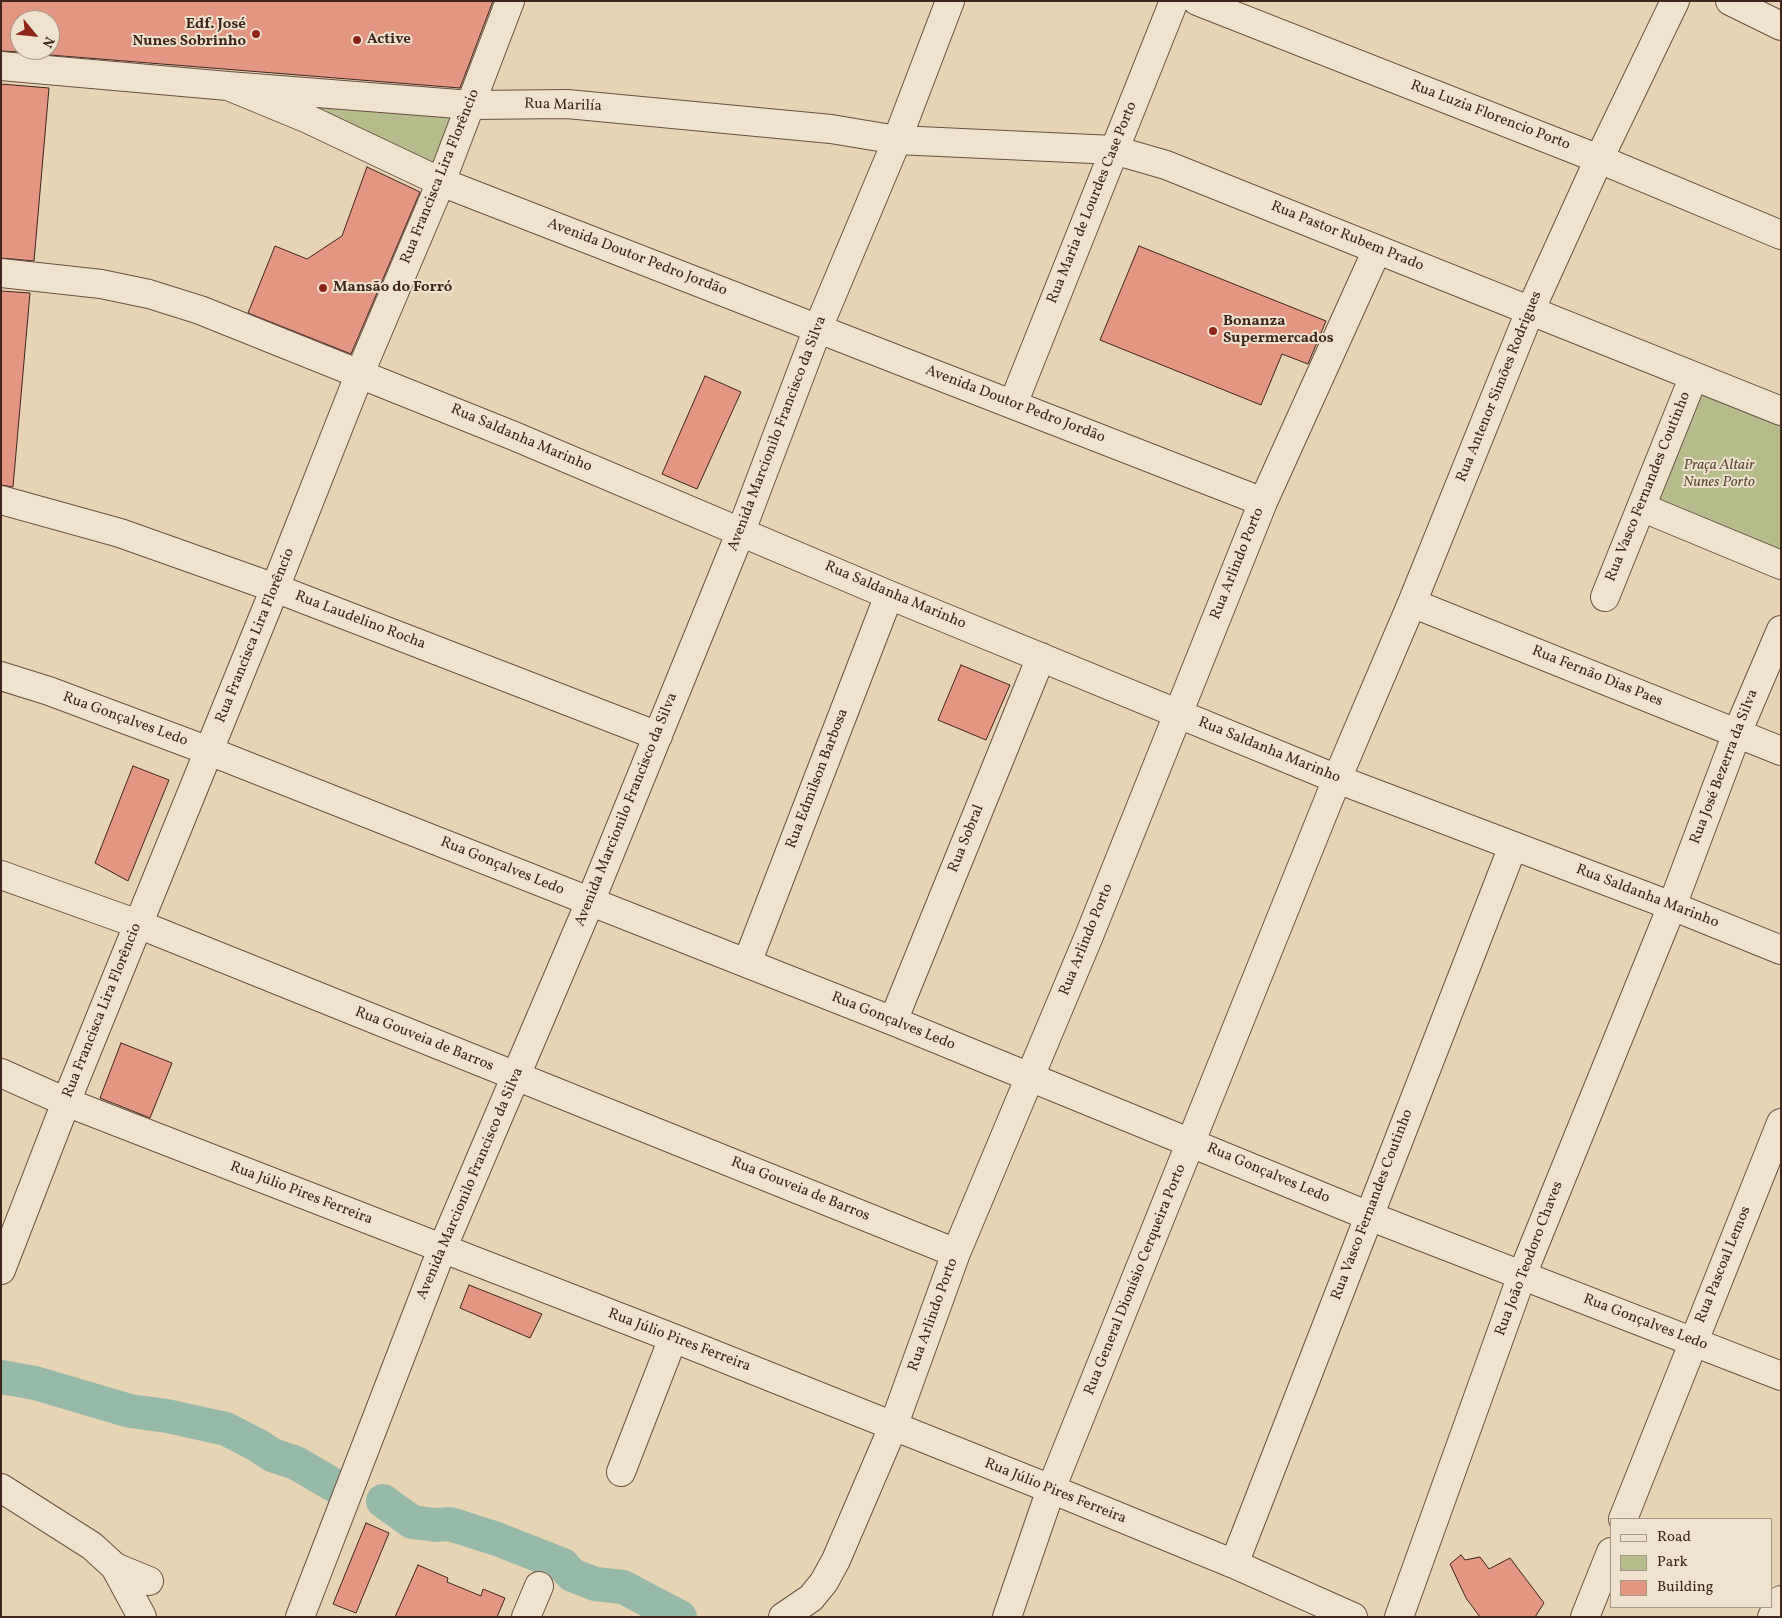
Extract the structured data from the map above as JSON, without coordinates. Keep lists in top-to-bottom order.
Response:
{
  "streets": {
    "street": [
      "Rua Marilía",
      "Rua Luzia Florencio Porto",
      "Rua Francisca Lira Florêncio",
      "Rua Maria de Lourdes Case Porto",
      "Rua Pastor Rubem Prado",
      "Avenida Doutor Pedro Jordão",
      "Rua Antenor Simões Rodrigues",
      "Avenida Marcionilo Francisco da Silva",
      "Rua Saldanha Marinho",
      "Rua Vasco Fernandes Coutinho",
      "Rua Arlindo Porto",
      "Rua Laudelino Rocha",
      "Rua Fernão Dias Paes",
      "Rua Gonçalves Ledo",
      "Rua José Bezerra da Silva",
      "Rua Edmilson Barbosa",
      "Rua Sobral",
      "Rua Gouveia de Barros",
      "Rua Júlio Pires Ferreira",
      "Rua João Teodoro Chaves",
      "Rua Pascoal Lemos",
      "Rua General Dionísio Cerqueira Porto"
    ]
  },
  "crossings": [
    ["Rua Marilía", "Rua Francisca Lira Florêncio"],
    ["Rua Marilía", "Rua Pastor Rubem Prado"],
    ["Rua Marilía", "Avenida Doutor Pedro Jordão"],
    ["Rua Marilía", "Avenida Marcionilo Francisco da Silva"],
    ["Rua Luzia Florencio Porto", "Rua Antenor Simões Rodrigues"],
    ["Rua Francisca Lira Florêncio", "Avenida Doutor Pedro Jordão"],
    ["Rua Francisca Lira Florêncio", "Rua Saldanha Marinho"],
    ["Rua Francisca Lira Florêncio", "Rua Laudelino Rocha"],
    ["Rua Francisca Lira Florêncio", "Rua Gonçalves Ledo"],
    ["Rua Francisca Lira Florêncio", "Rua Gouveia de Barros"],
    ["Rua Francisca Lira Florêncio", "Rua Júlio Pires Ferreira"],
    ["Rua Maria de Lourdes Case Porto", "Rua Pastor Rubem Prado"],
    ["Rua Maria de Lourdes Case Porto", "Avenida Doutor Pedro Jordão"],
    ["Rua Pastor Rubem Prado", "Rua Antenor Simões Rodrigues"],
    ["Rua Pastor Rubem Prado", "Avenida Marcionilo Francisco da Silva"],
    ["Rua Pastor Rubem Prado", "Rua Vasco Fernandes Coutinho"],
    ["Rua Pastor Rubem Prado", "Rua Arlindo Porto"],
    ["Avenida Doutor Pedro Jordão", "Avenida Marcionilo Francisco da Silva"],
    ["Avenida Doutor Pedro Jordão", "Rua Arlindo Porto"],
    ["Rua Antenor Simões Rodrigues", "Rua Saldanha Marinho"],
    ["Rua Antenor Simões Rodrigues", "Rua Fernão Dias Paes"],
    ["Rua Antenor Simões Rodrigues", "Rua General Dionísio Cerqueira Porto"],
    ["Avenida Marcionilo Francisco da Silva", "Rua Saldanha Marinho"],
    ["Avenida Marcionilo Francisco da Silva", "Rua Laudelino Rocha"],
    ["Avenida Marcionilo Francisco da Silva", "Rua Gonçalves Ledo"],
    ["Avenida Marcionilo Francisco da Silva", "Rua Gouveia de Barros"],
    ["Avenida Marcionilo Francisco da Silva", "Rua Júlio Pires Ferreira"],
    ["Rua Saldanha Marinho", "Rua Vasco Fernandes Coutinho"],
    ["Rua Saldanha Marinho", "Rua Arlindo Porto"],
    ["Rua Saldanha Marinho", "Rua José Bezerra da Silva"],
    ["Rua Saldanha Marinho", "Rua Edmilson Barbosa"],
    ["Rua Saldanha Marinho", "Rua Sobral"],
    ["Rua Saldanha Marinho", "Rua João Teodoro Chaves"],
    ["Rua Saldanha Marinho", "Rua General Dionísio Cerqueira Porto"],
    ["Rua Vasco Fernandes Coutinho", "Rua Gonçalves Ledo"],
    ["Rua Vasco Fernandes Coutinho", "Rua Júlio Pires Ferreira"],
    ["Rua Arlindo Porto", "Rua Gonçalves Ledo"],
    ["Rua Arlindo Porto", "Rua Gouveia de Barros"],
    ["Rua Arlindo Porto", "Rua Júlio Pires Ferreira"],
    ["Rua Fernão Dias Paes", "Rua José Bezerra da Silva"],
    ["Rua Gonçalves Ledo", "Rua Edmilson Barbosa"],
    ["Rua Gonçalves Ledo", "Rua Sobral"],
    ["Rua Gonçalves Ledo", "Rua João Teodoro Chaves"],
    ["Rua Gonçalves Ledo", "Rua Pascoal Lemos"],
    ["Rua Gonçalves Ledo", "Rua General Dionísio Cerqueira Porto"],
    ["Rua José Bezerra da Silva", "Rua João Teodoro Chaves"],
    ["Rua Júlio Pires Ferreira", "Rua General Dionísio Cerqueira Porto"]
  ],
  "parks": ["Praça Altair Nunes Porto"],
  "places": [
    "Edf. José Nunes Sobrinho",
    "Active",
    "Mansão do Forró",
    "Bonanza Supermercados"
  ],
  "legend": ["Road", "Park", "Building"],
  "north": "bottom right"
}
